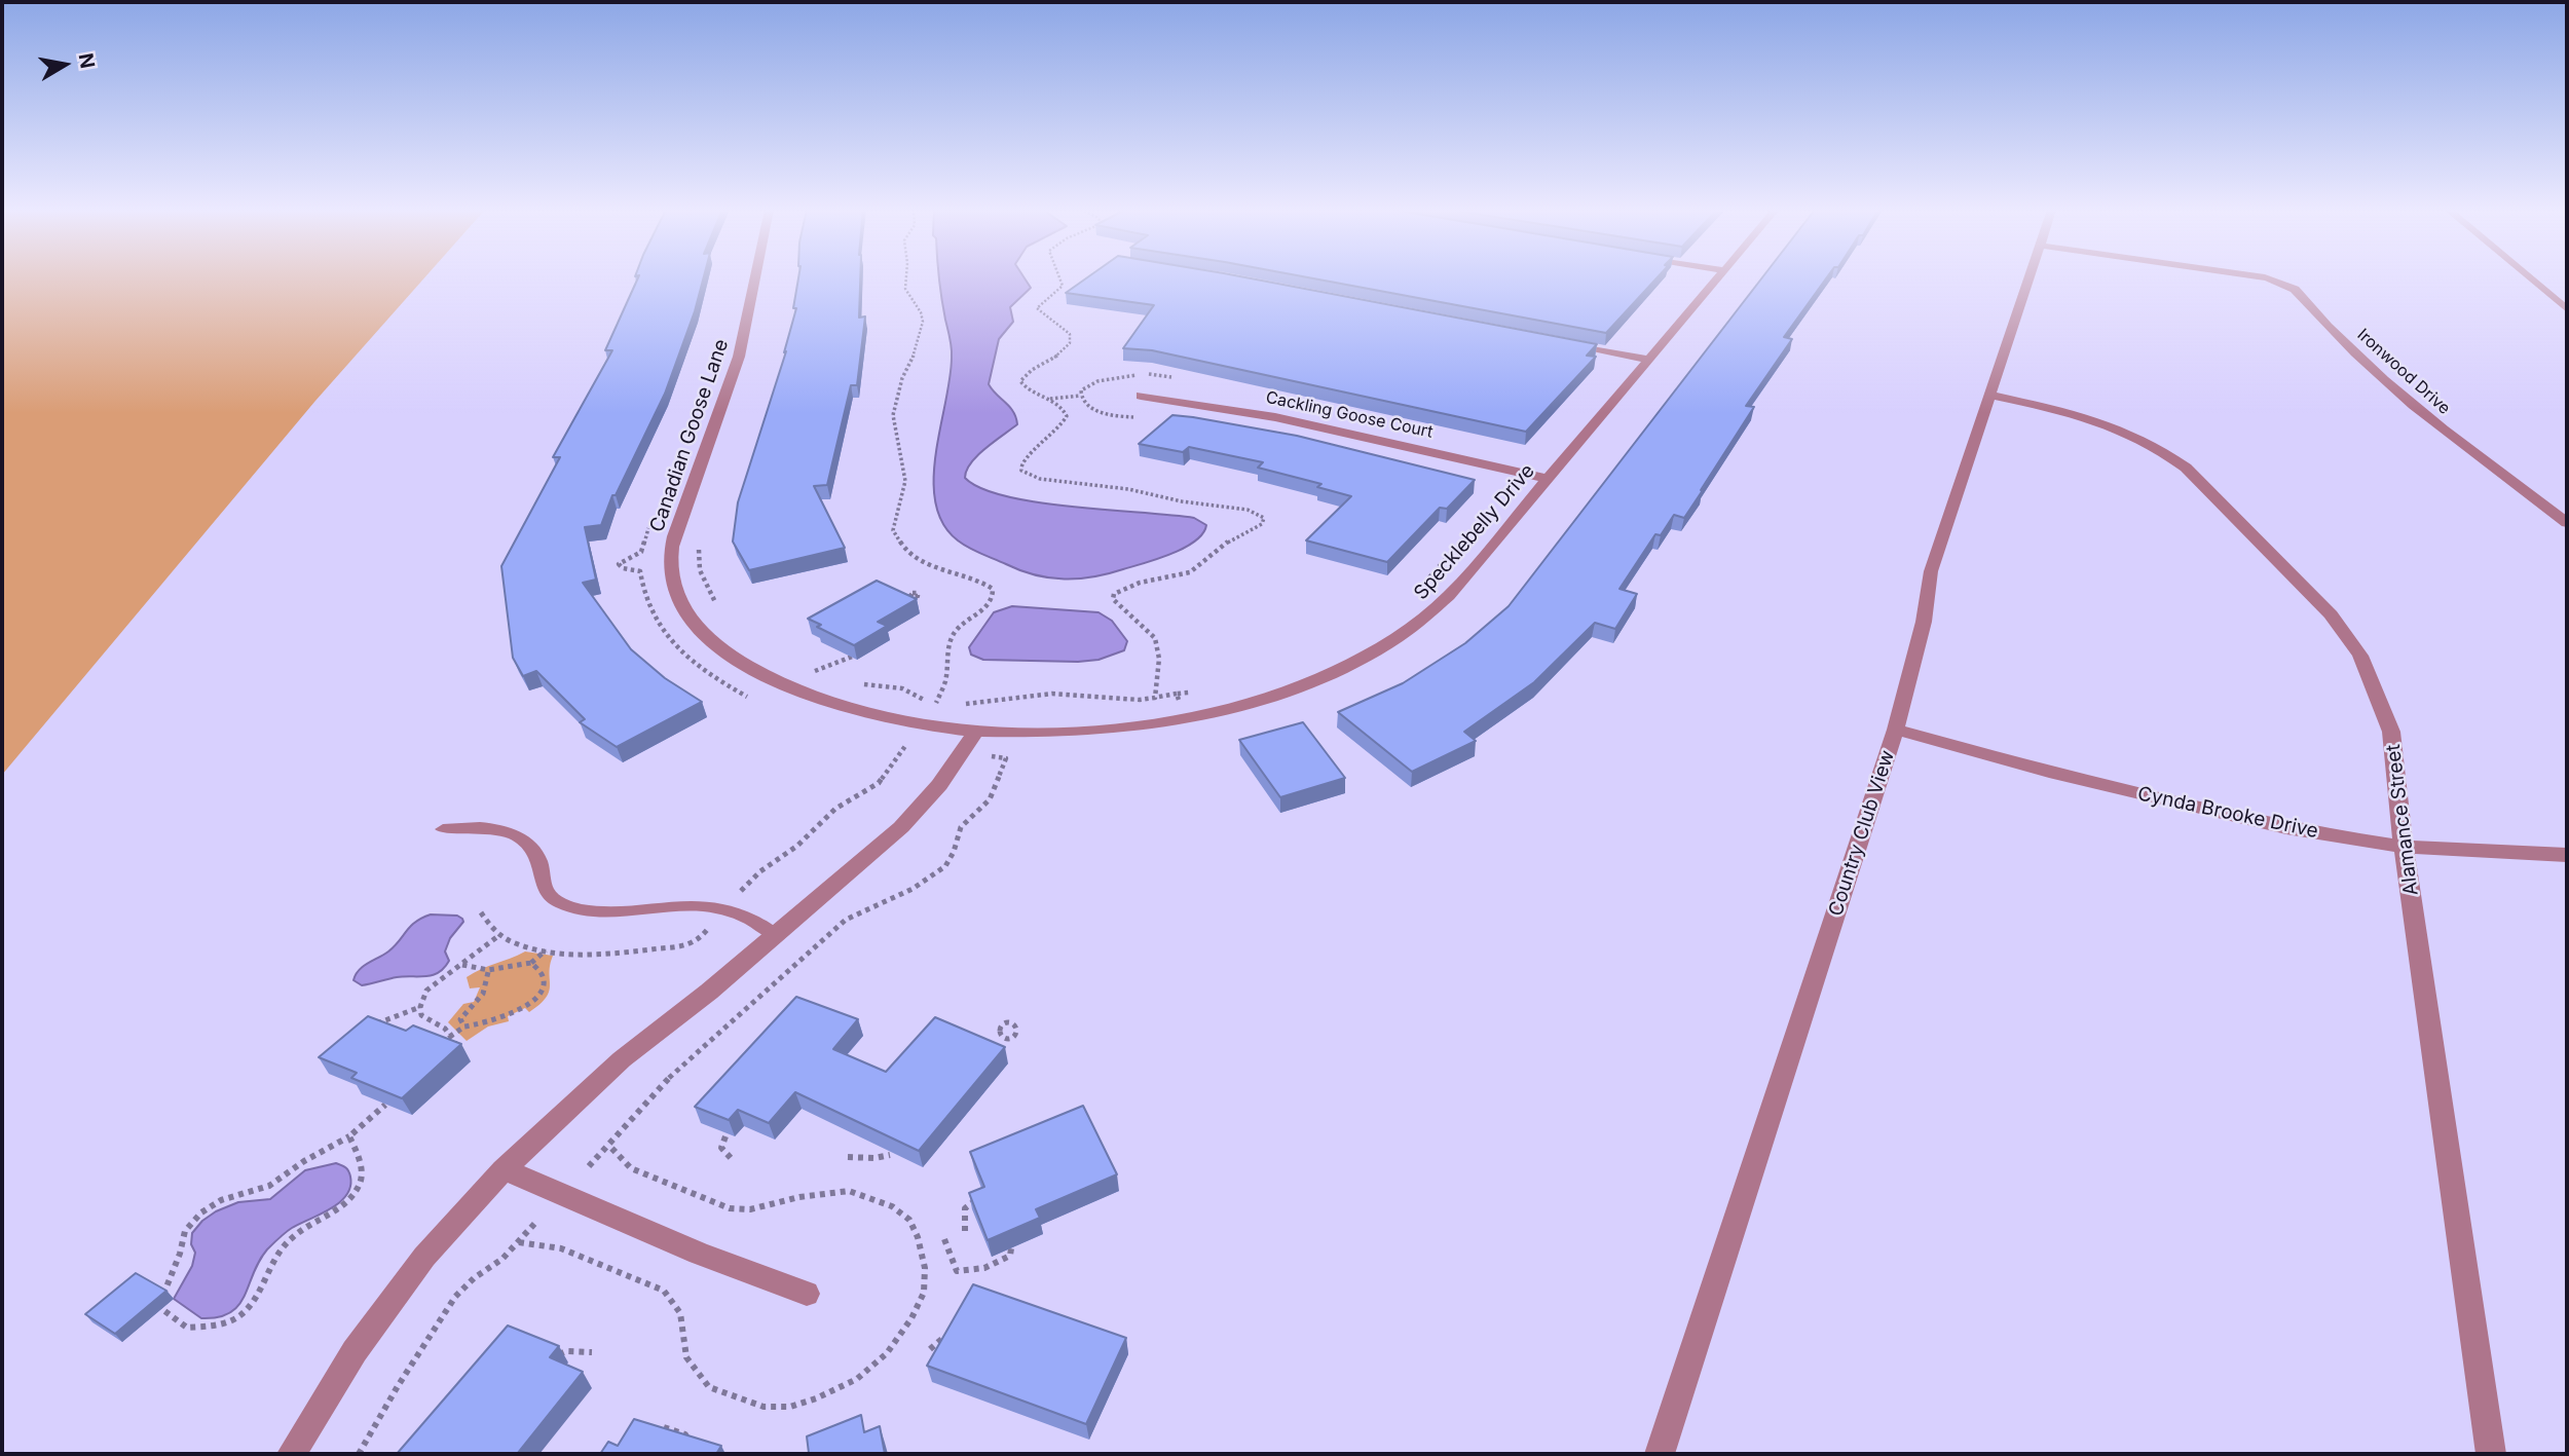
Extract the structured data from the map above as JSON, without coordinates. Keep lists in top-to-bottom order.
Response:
{
  "streets": {
    "street": [
      "Ironwood Drive",
      "Cackling Goose Court",
      "Canadian Goose Lane",
      "Specklebelly Drive",
      "Cynda Brooke Drive",
      "Alamance Street",
      "Country Club View"
    ]
  },
  "crossings": [
    ["Cackling Goose Court", "Specklebelly Drive"],
    ["Canadian Goose Lane", "Specklebelly Drive"],
    ["Cynda Brooke Drive", "Alamance Street"],
    ["Cynda Brooke Drive", "Country Club View"],
    ["Alamance Street", "Country Club View"]
  ],
  "north": "right"
}
